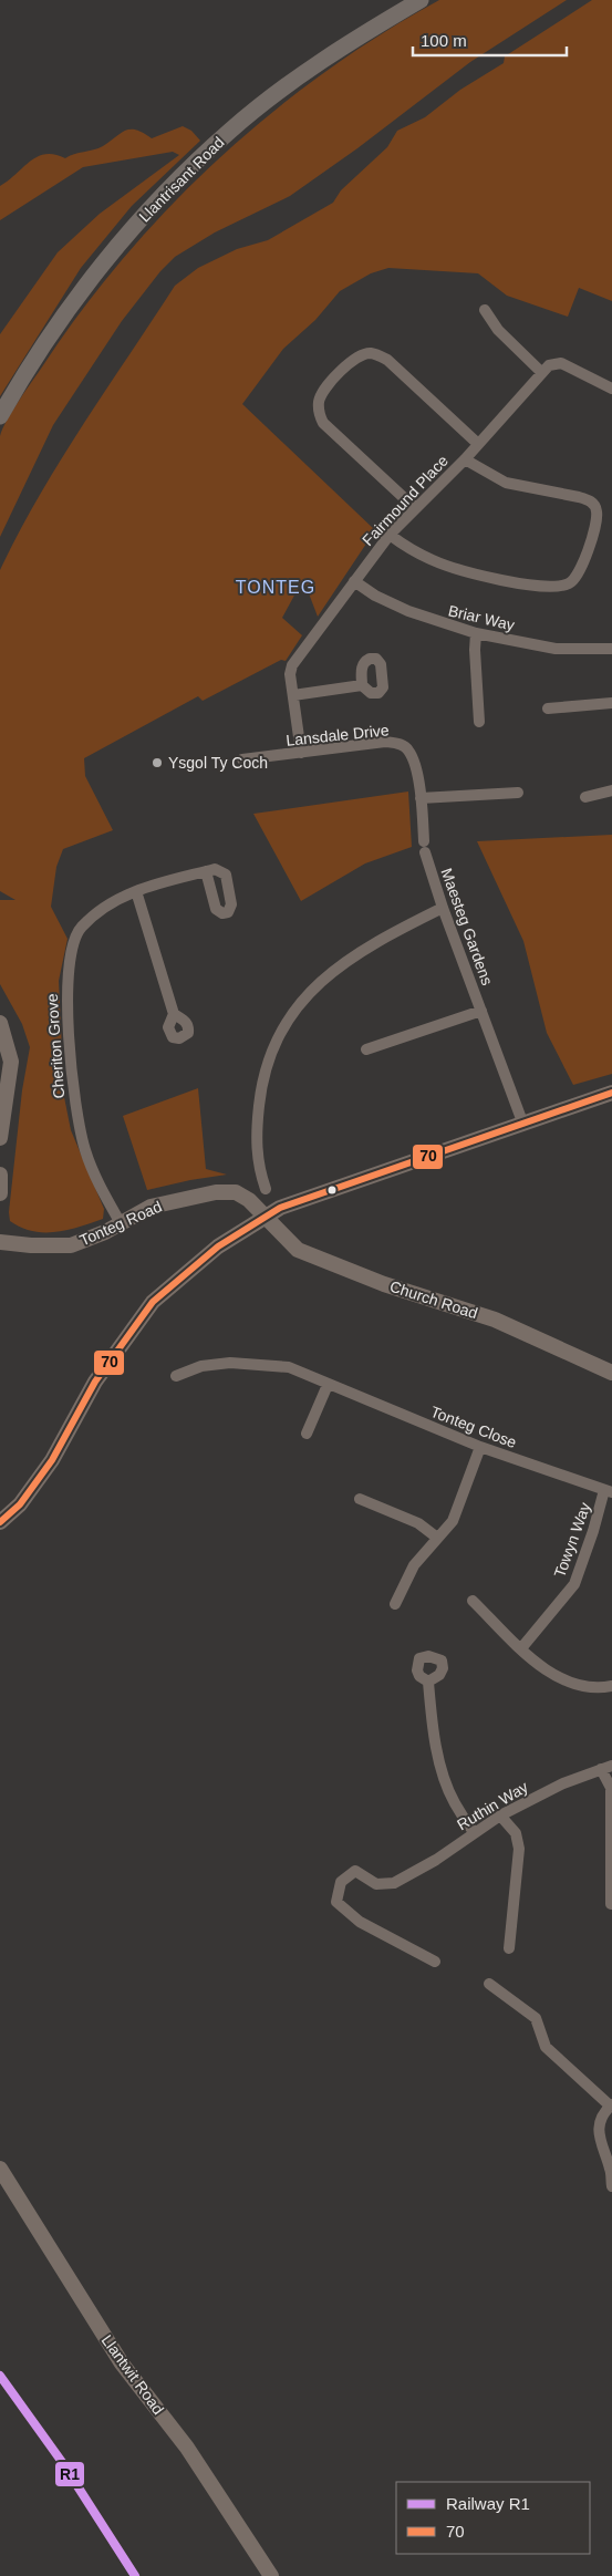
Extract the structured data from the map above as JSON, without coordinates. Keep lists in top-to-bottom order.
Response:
{
  "streets": {
    "main road": [
      "Llantrisant Road",
      "Tonteg Road",
      "Church Road",
      "Llantwit Road"
    ],
    "street": [
      "Fairmound Place",
      "Briar Way",
      "Lansdale Drive",
      "Maesteg Gardens",
      "Cheriton Grove",
      "Tonteg Close",
      "Towyn Way",
      "Ruthin Way"
    ]
  },
  "crossings": [
    ["Fairmound Place", "Briar Way"],
    ["Fairmound Place", "Lansdale Drive"],
    ["Lansdale Drive", "Maesteg Gardens"],
    ["Cheriton Grove", "Tonteg Road"],
    ["Tonteg Road", "Church Road"],
    ["Tonteg Close", "Towyn Way"]
  ],
  "districts": ["TONTEG"],
  "places": ["Ysgol Ty Coch"],
  "lines": ["transit line 70", "rail line R1"],
  "legend": ["Railway R1", "70"],
  "scale_bar": "100 m"
}
